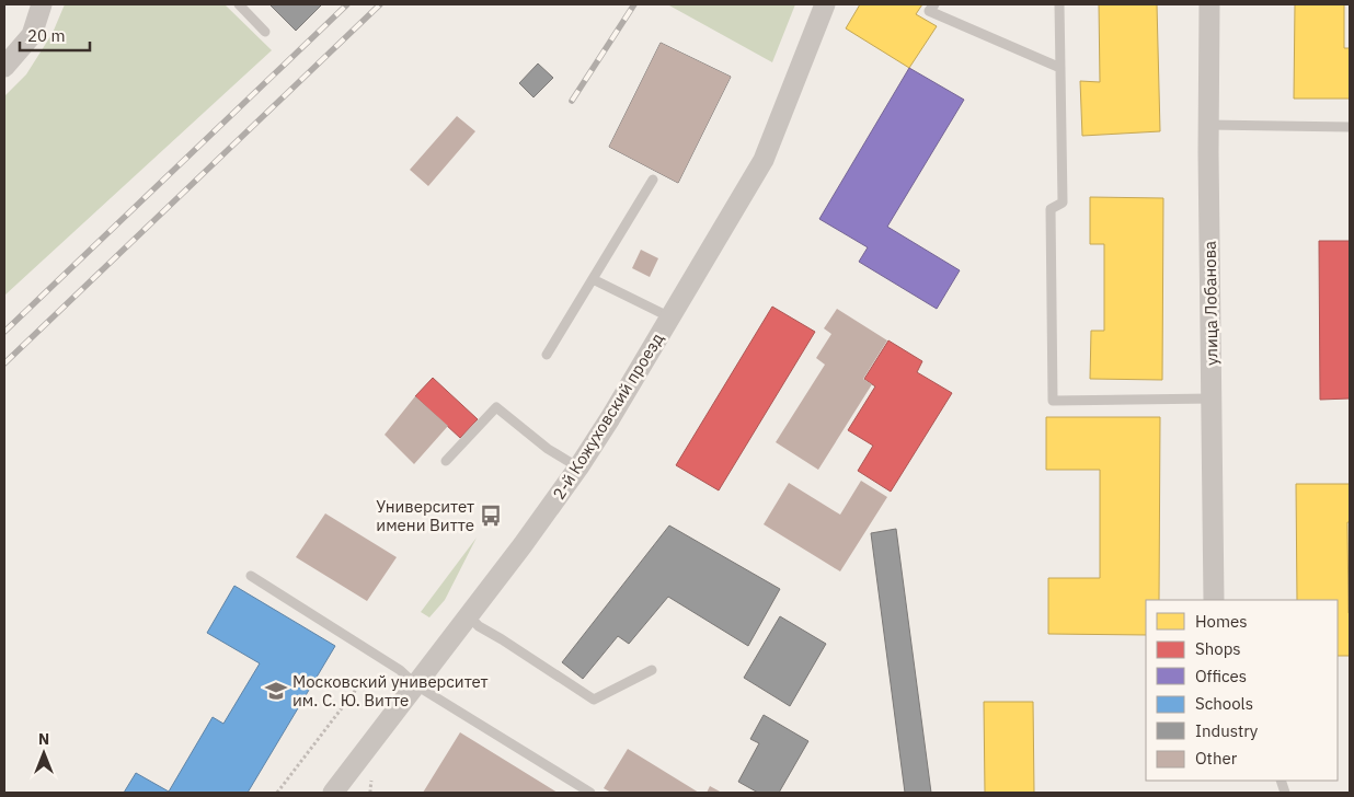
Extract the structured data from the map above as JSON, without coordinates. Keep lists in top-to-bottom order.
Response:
{
  "streets": {
    "street": ["улица Лобанова", "2-й Кожуховский проезд"]
  },
  "places": {
    "bus stop": ["Университет имени Витте"],
    "school or university": ["Московский университет им. С. Ю. Витте"]
  },
  "legend": [
    "Homes",
    "Shops",
    "Offices",
    "Schools",
    "Industry",
    "Other"
  ],
  "scale_bar": "20 m",
  "north": "top"
}
